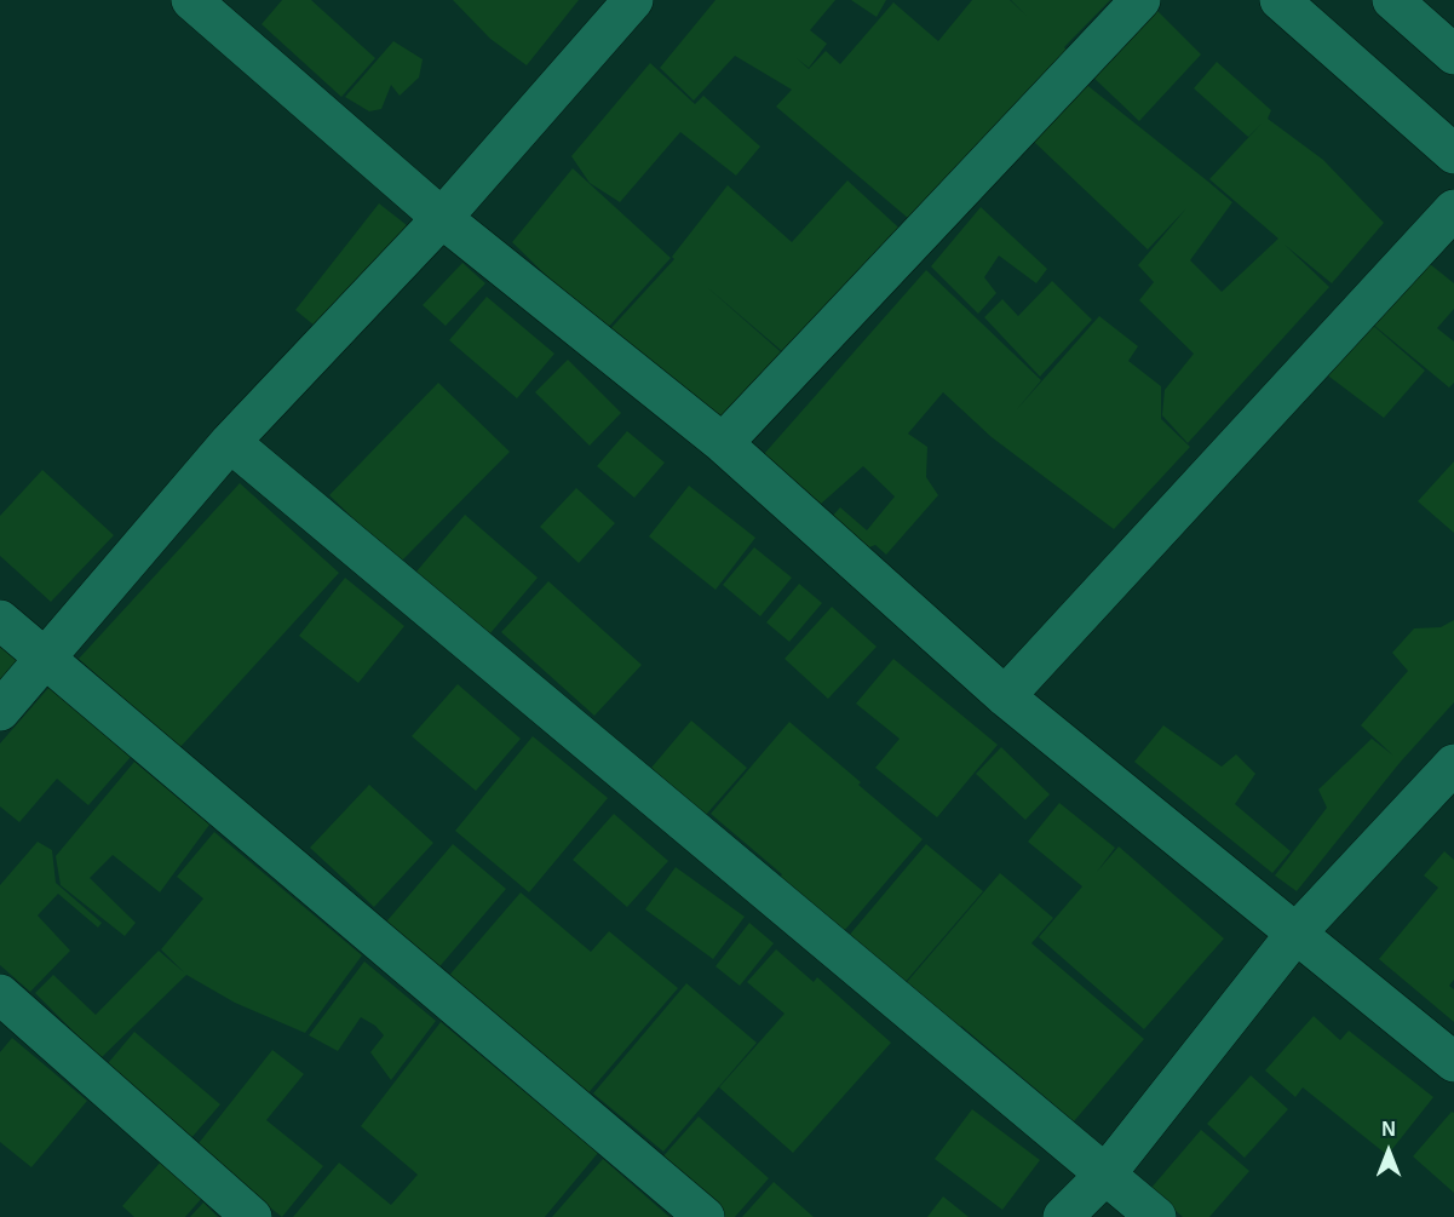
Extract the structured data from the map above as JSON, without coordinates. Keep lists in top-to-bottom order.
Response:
{
  "north": "top"
}
